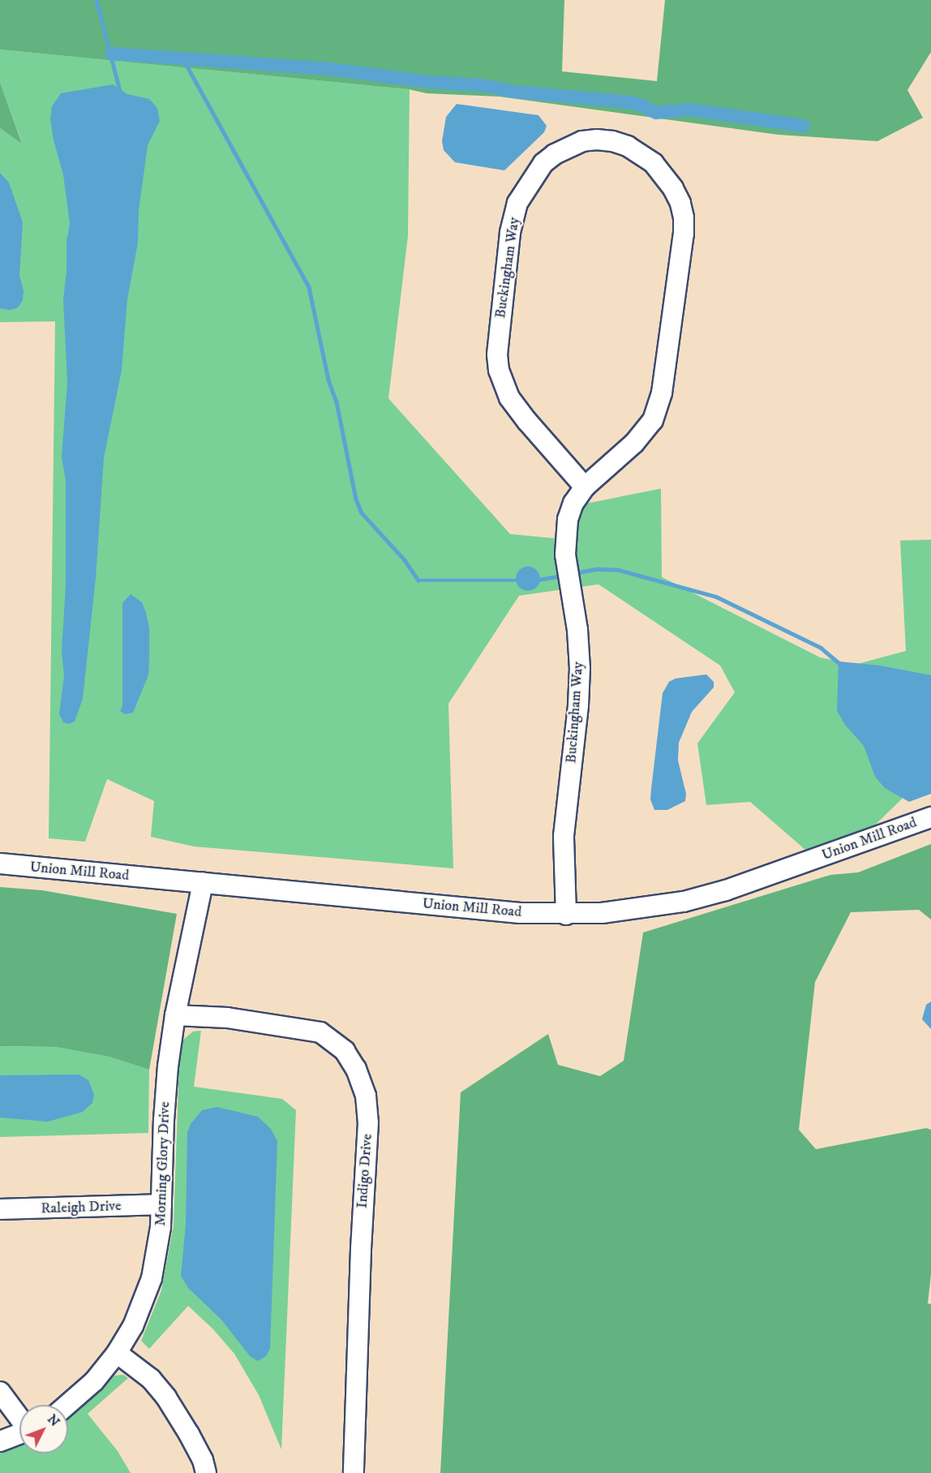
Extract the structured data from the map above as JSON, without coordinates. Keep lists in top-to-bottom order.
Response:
{
  "streets": {
    "street": [
      "Buckingham Way",
      "Union Mill Road",
      "Morning Glory Drive",
      "Indigo Drive",
      "Raleigh Drive"
    ]
  },
  "crossings": [
    ["Buckingham Way", "Union Mill Road"],
    ["Union Mill Road", "Morning Glory Drive"],
    ["Morning Glory Drive", "Indigo Drive"],
    ["Morning Glory Drive", "Raleigh Drive"]
  ],
  "north": "top right"
}
